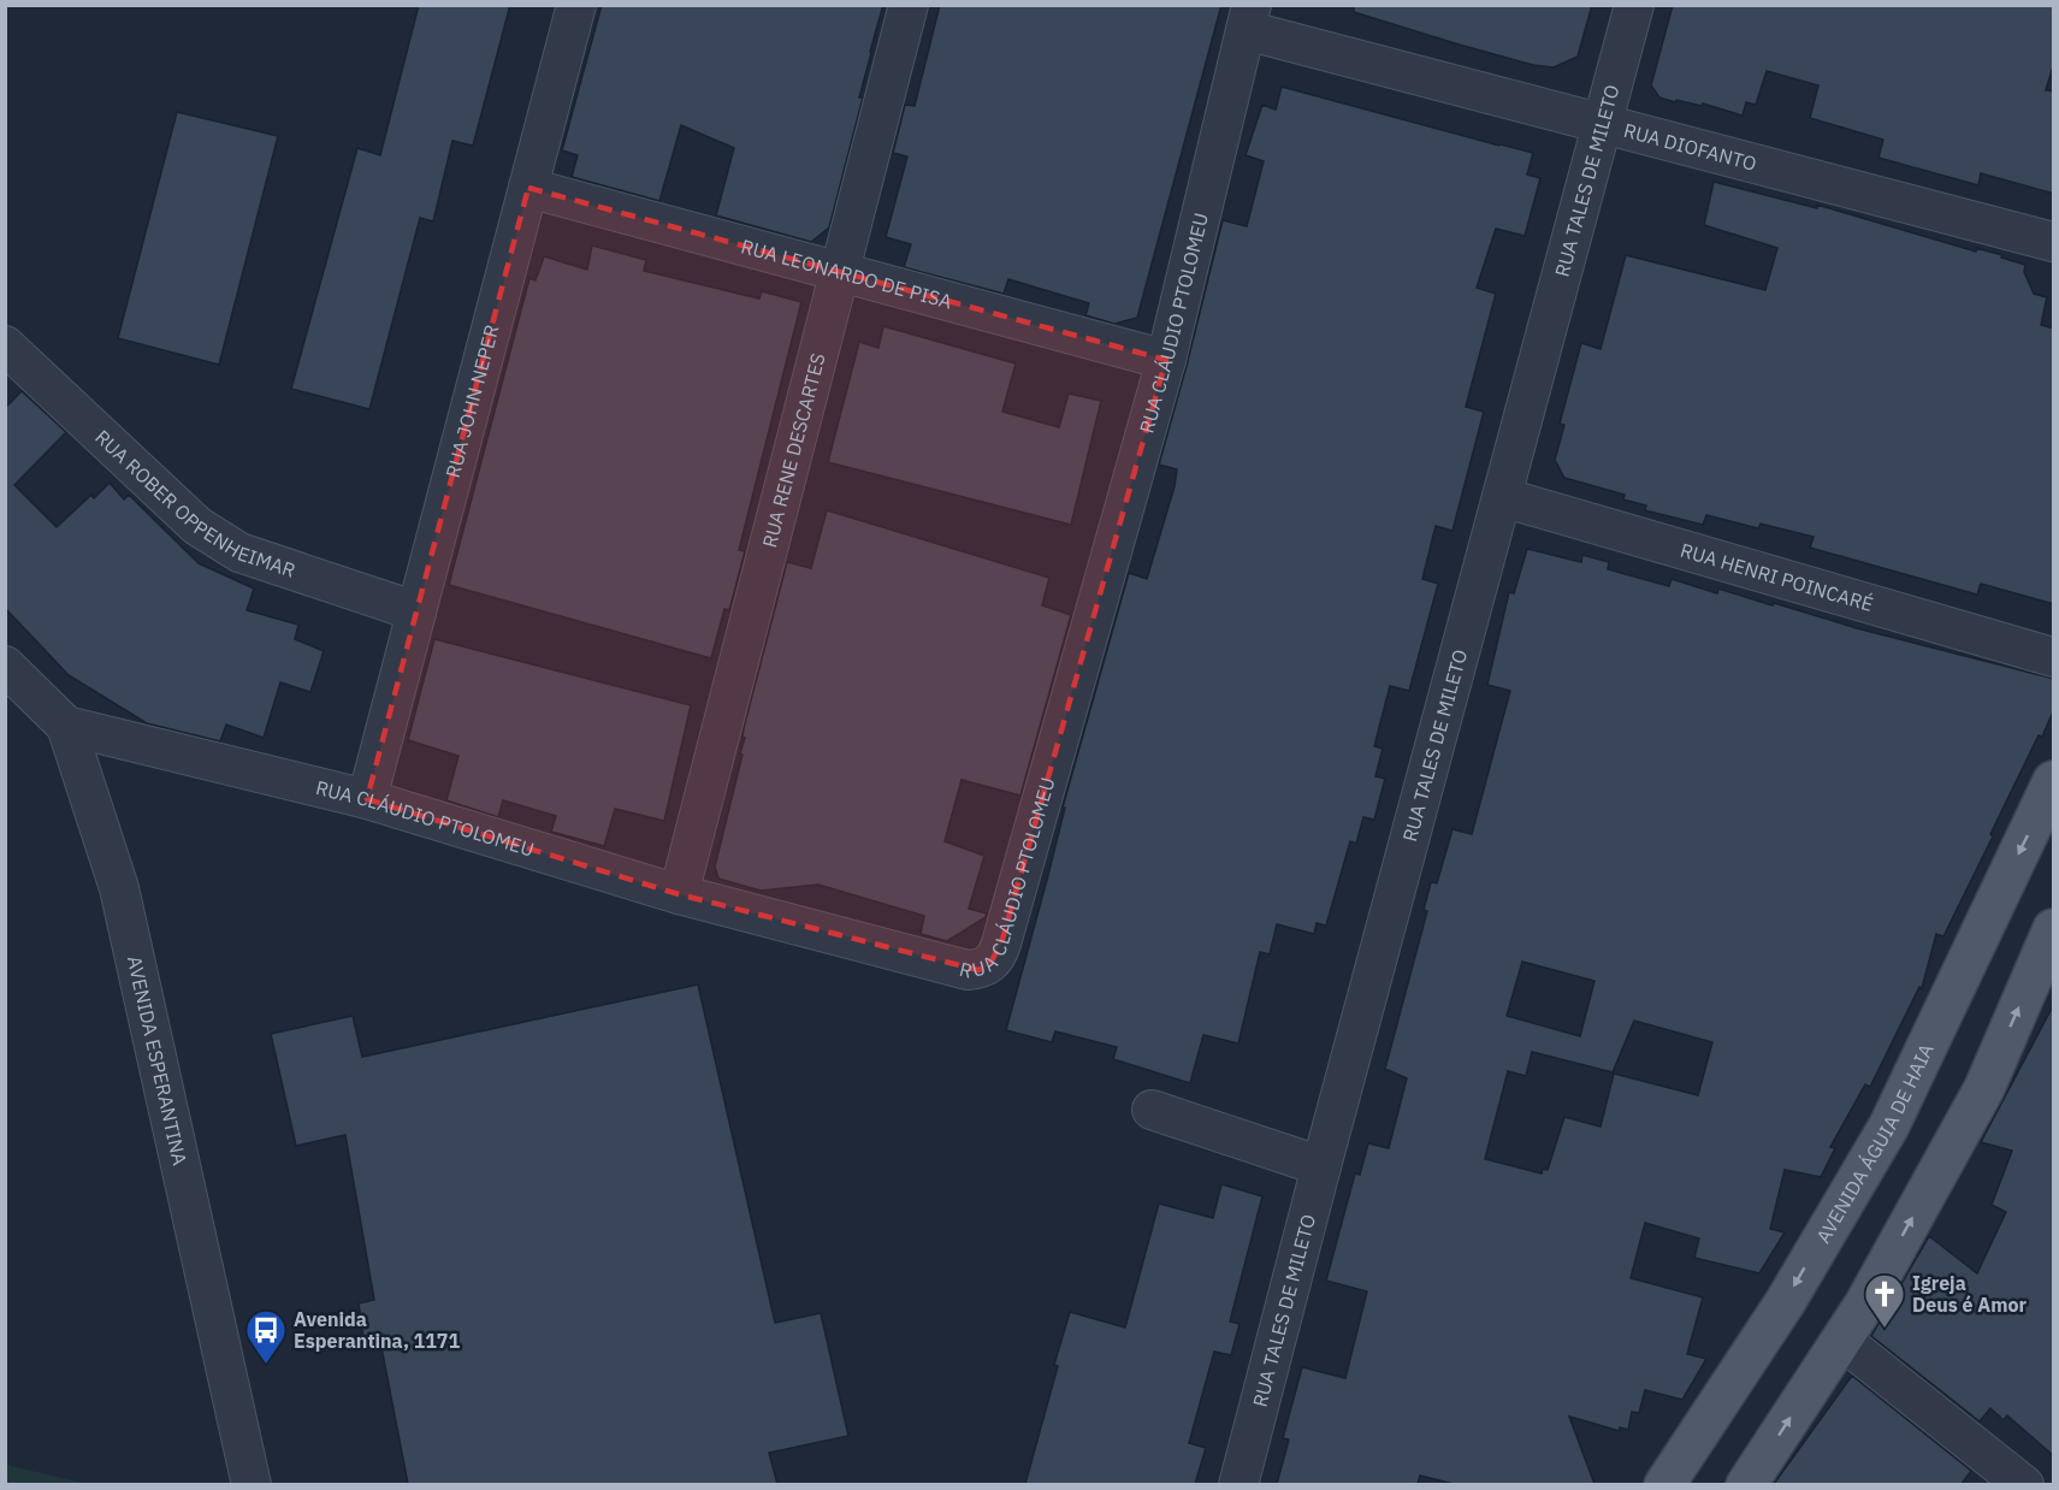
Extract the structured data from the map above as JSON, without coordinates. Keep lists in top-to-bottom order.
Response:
{
  "streets": {
    "main road": ["AVENIDA ÁGUIA DE HAIA"],
    "street": [
      "RUA DIOFANTO",
      "RUA TALES DE MILETO",
      "RUA LEONARDO DE PISA",
      "RUA CLÁUDIO PTOLOMEU",
      "RUA JOHN NEPER",
      "RUA RENE DESCARTES",
      "RUA ROBER OPPENHEIMAR",
      "RUA HENRI POINCARÉ",
      "AVENIDA ESPERANTINA"
    ]
  },
  "crossings": [
    ["RUA DIOFANTO", "RUA TALES DE MILETO"],
    ["RUA DIOFANTO", "RUA CLÁUDIO PTOLOMEU"],
    ["RUA TALES DE MILETO", "RUA HENRI POINCARÉ"],
    ["RUA LEONARDO DE PISA", "RUA CLÁUDIO PTOLOMEU"],
    ["RUA LEONARDO DE PISA", "RUA JOHN NEPER"],
    ["RUA LEONARDO DE PISA", "RUA RENE DESCARTES"],
    ["RUA CLÁUDIO PTOLOMEU", "RUA JOHN NEPER"],
    ["RUA CLÁUDIO PTOLOMEU", "RUA RENE DESCARTES"],
    ["RUA CLÁUDIO PTOLOMEU", "AVENIDA ESPERANTINA"],
    ["RUA JOHN NEPER", "RUA ROBER OPPENHEIMAR"]
  ],
  "places": {
    "church": ["Igreja Deus é Amor"],
    "bus stop": ["Avenida Esperantina, 1171"]
  }
}
